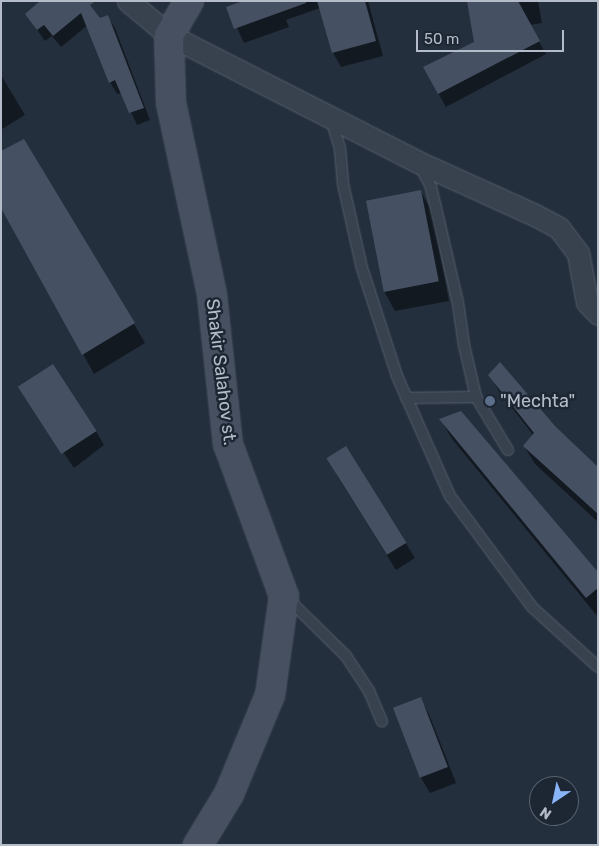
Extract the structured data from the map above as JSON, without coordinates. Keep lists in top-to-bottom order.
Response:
{
  "streets": {
    "street": ["Shakir Salahov st."]
  },
  "places": ["\"Mechta\""],
  "scale_bar": "50 m",
  "north": "bottom left"
}
